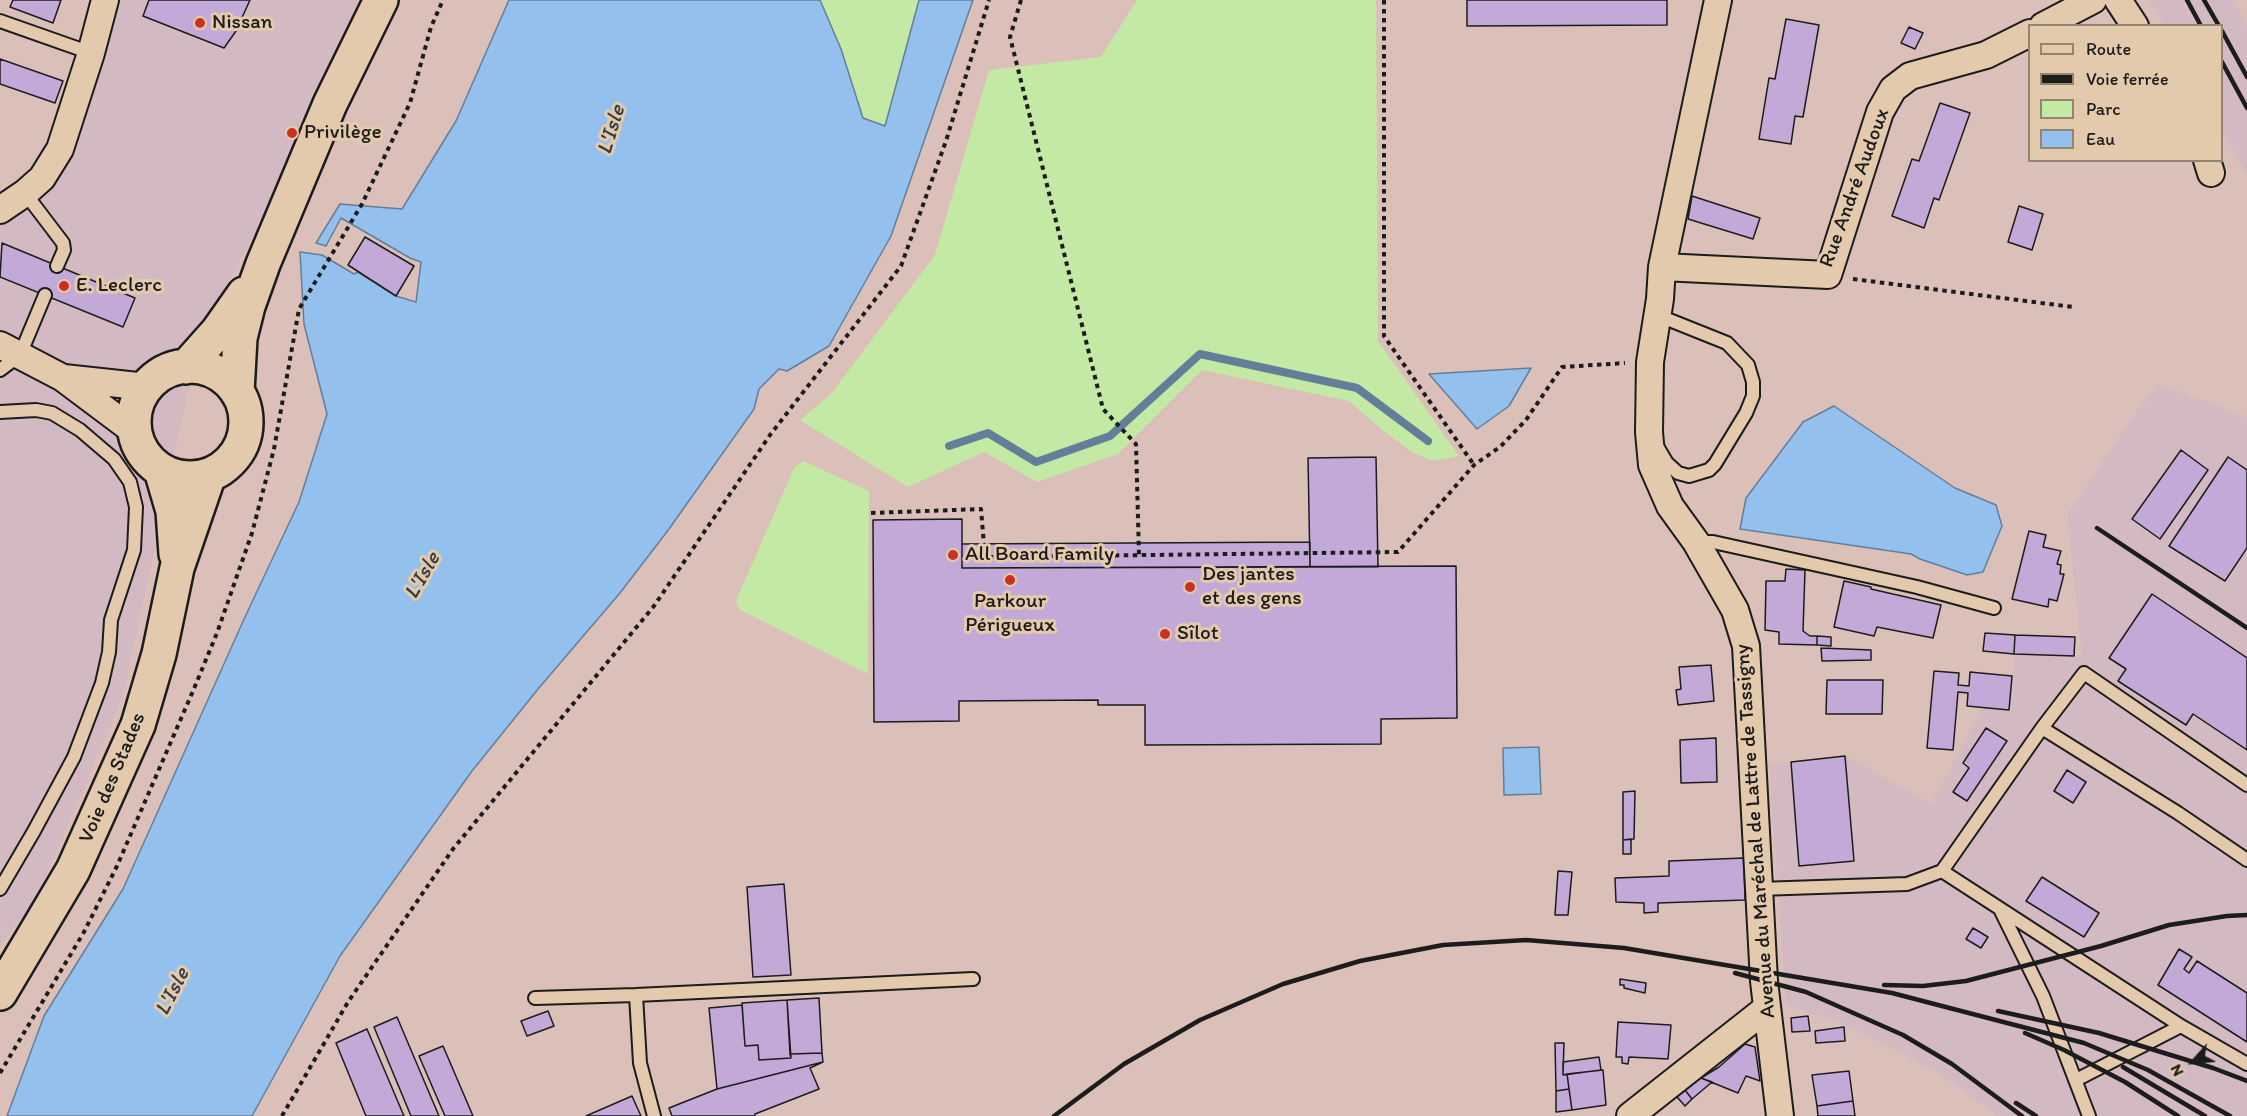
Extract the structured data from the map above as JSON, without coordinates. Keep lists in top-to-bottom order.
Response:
{
  "streets": {
    "main road": ["Voie des Stades"],
    "street": ["Rue André Audoux", "Avenue du Maréchal de Lattre de Tassigny"]
  },
  "crossings": [
    ["Rue André Audoux", "Avenue du Maréchal de Lattre de Tassigny"]
  ],
  "water": ["L'Isle"],
  "places": [
    "Nissan",
    "Privilège",
    "E. Leclerc",
    "All Board Family",
    "Parkour Périgueux",
    "Des jantes et des gens",
    "Sîlot"
  ],
  "legend": [
    "Route",
    "Voie ferrée",
    "Parc",
    "Eau"
  ],
  "north": "bottom left"
}
